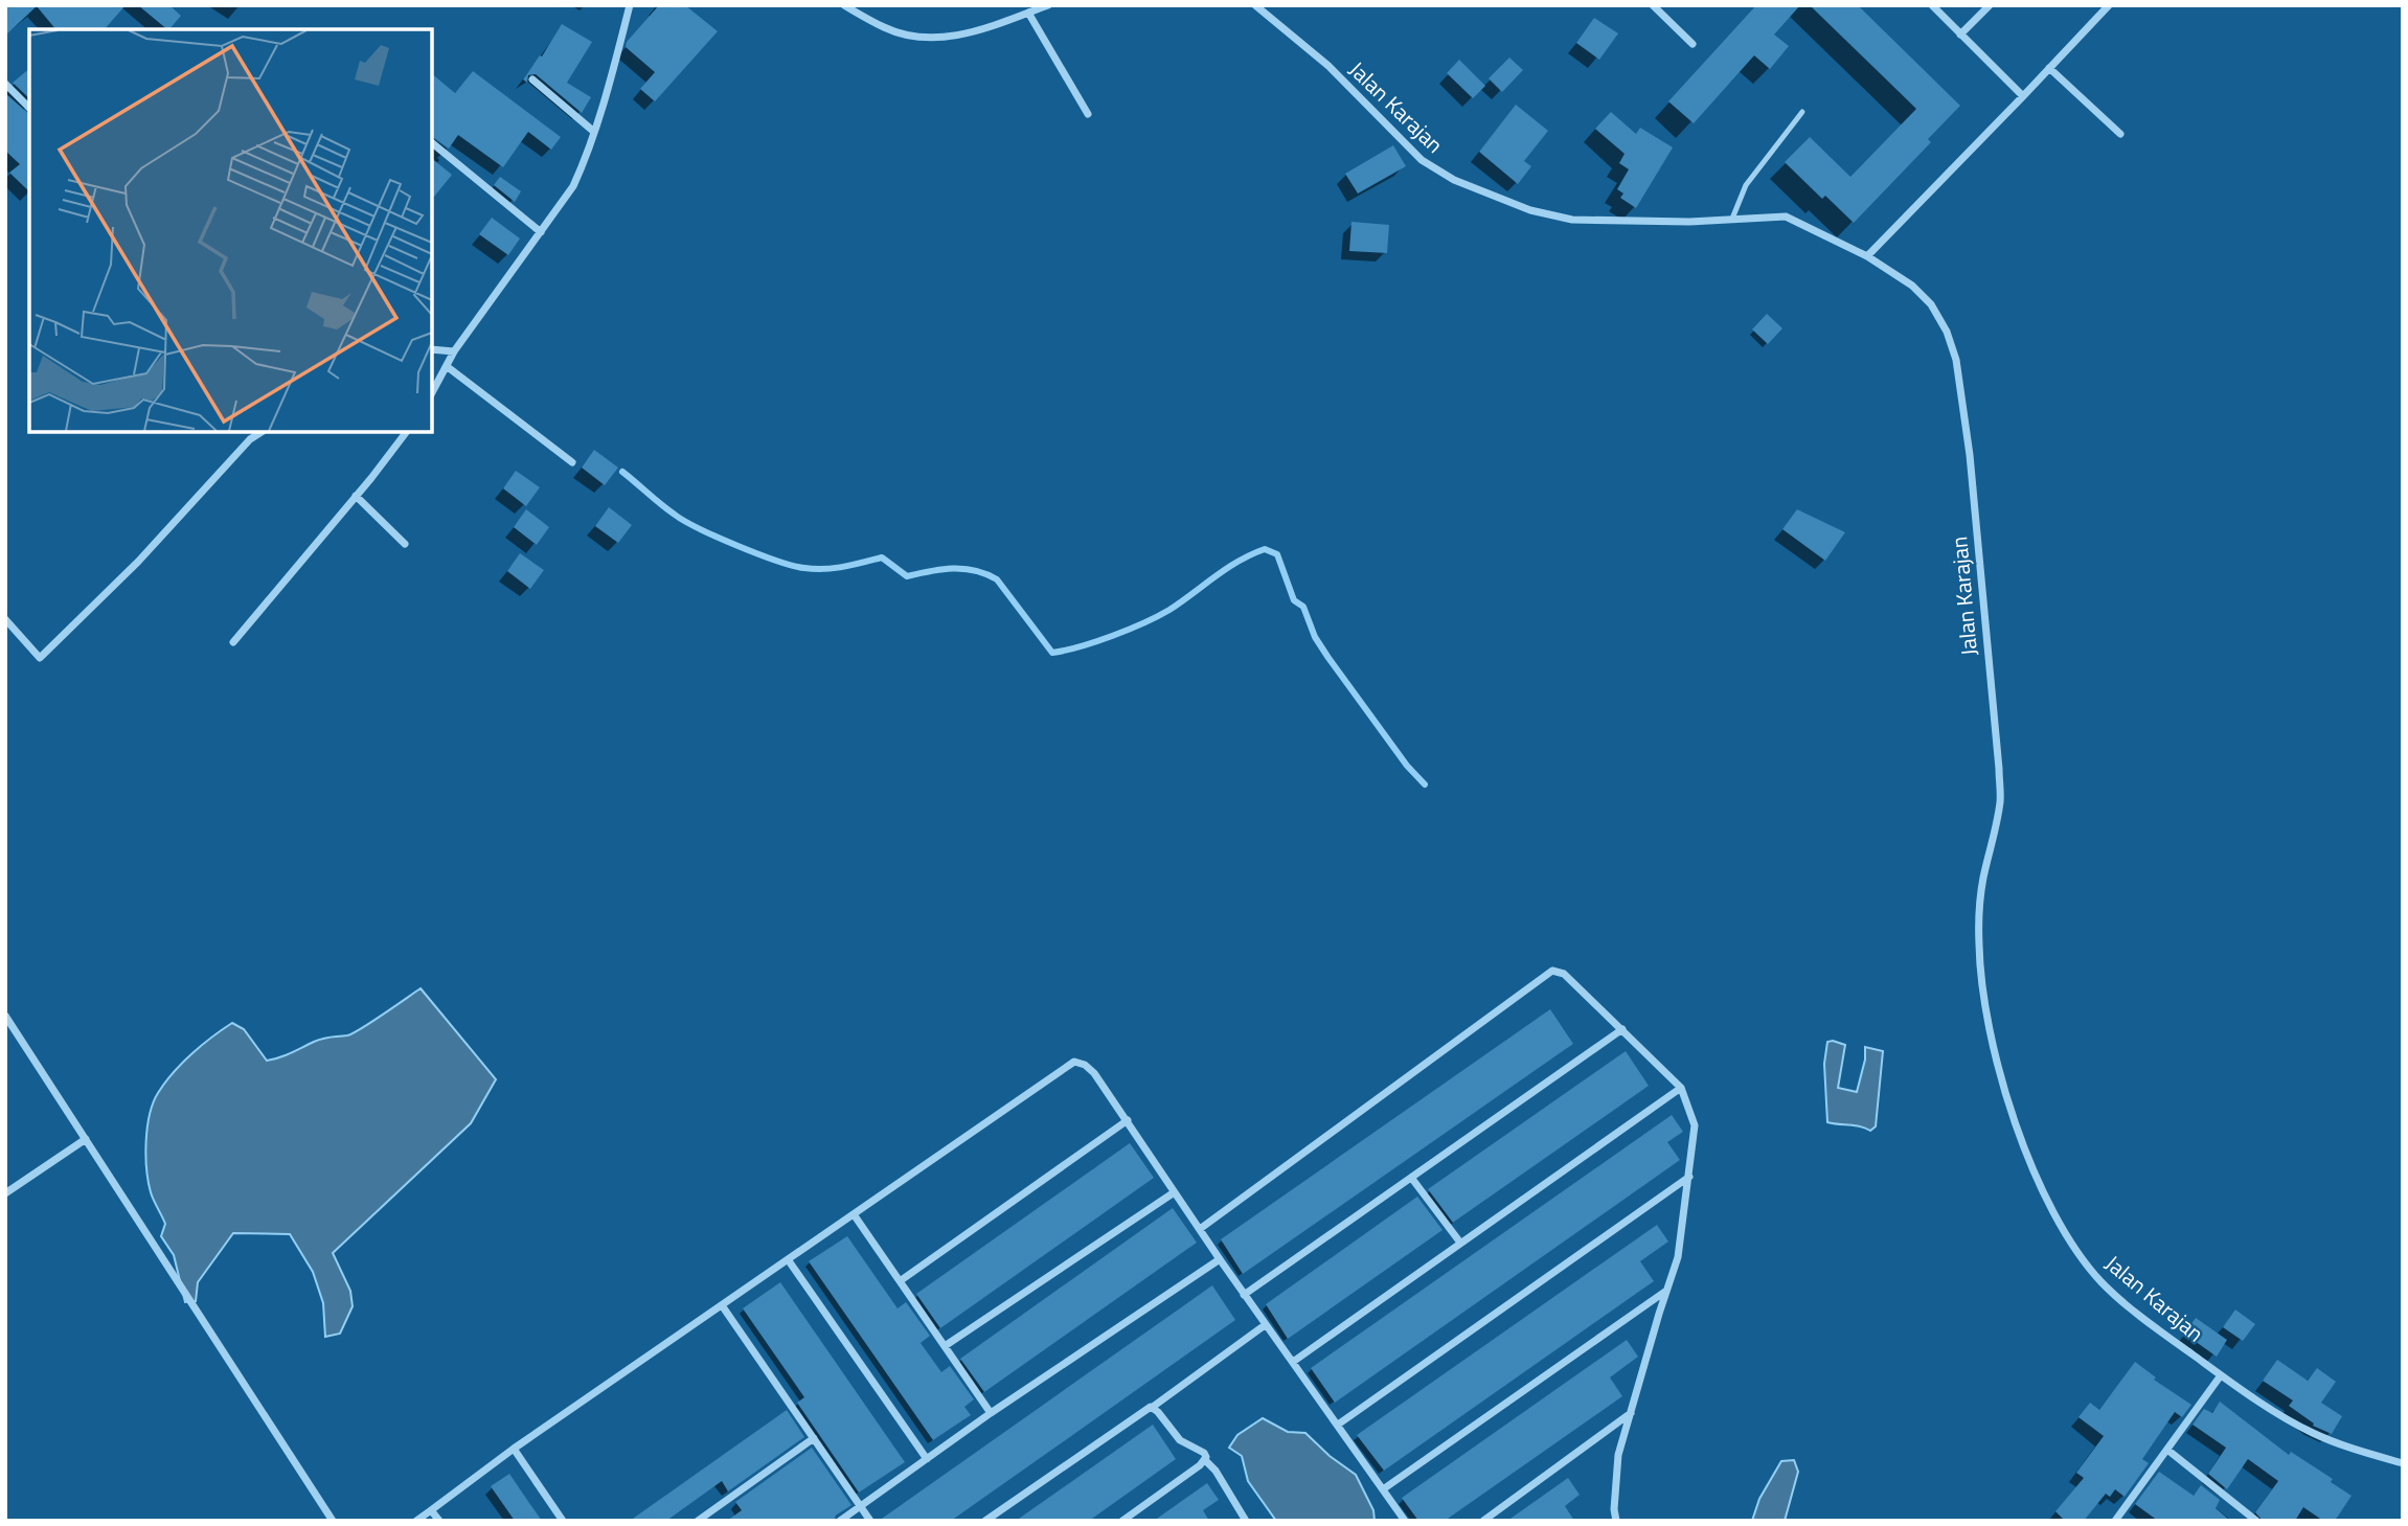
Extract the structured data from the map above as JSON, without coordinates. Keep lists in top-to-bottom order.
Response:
{
  "streets": {
    "street": ["Jalan Karajan"]
  }
}
